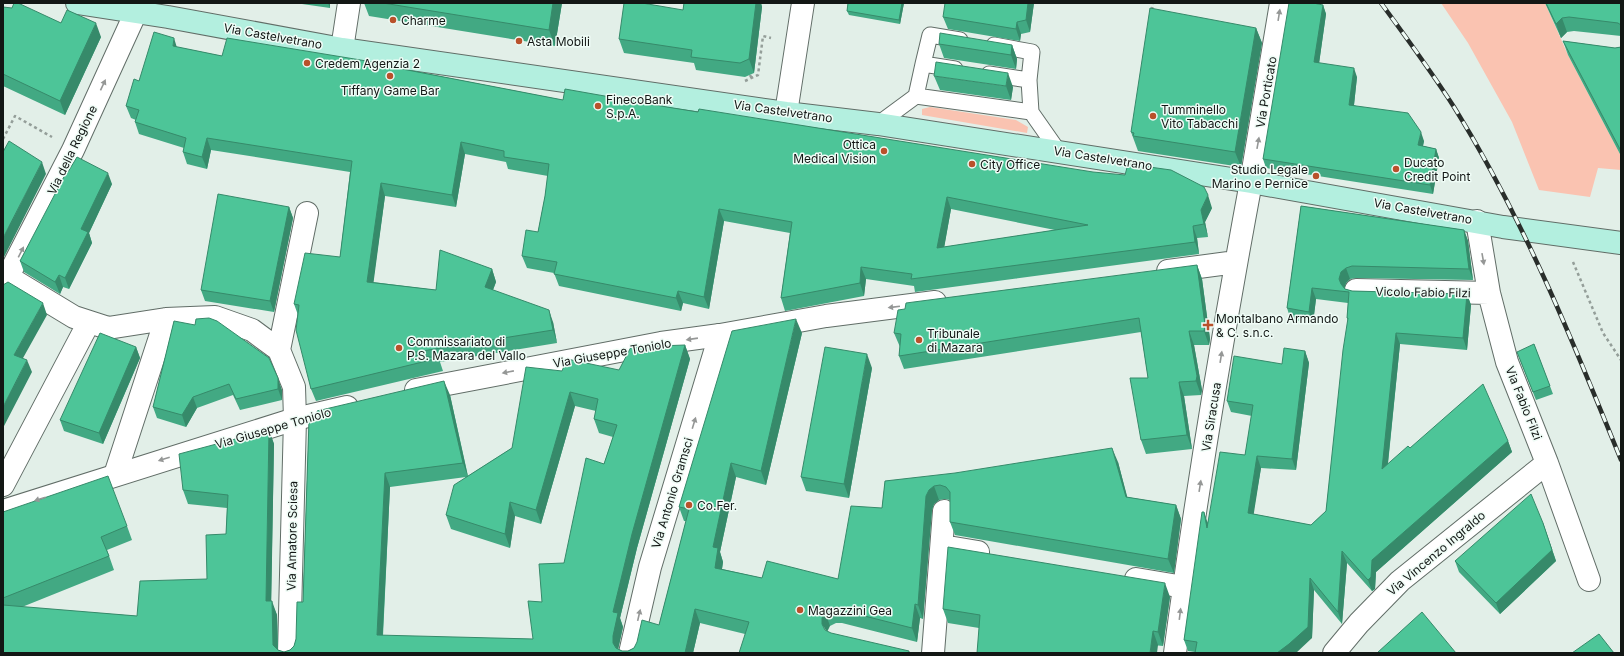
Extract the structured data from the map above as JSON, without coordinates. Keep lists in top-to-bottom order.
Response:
{
  "streets": {
    "main road": ["Via Castelvetrano"],
    "street": [
      "Via Porticato",
      "Via della Regione",
      "Vicolo Fabio Filzi",
      "Via Giuseppe Toniolo",
      "Via Fabio Filzi",
      "Via Siracusa",
      "Via Antonio Gramsci",
      "Via Amatore Sciesa",
      "Via Vincenzo Ingraldo"
    ]
  },
  "crossings": [
    ["Via Castelvetrano", "Via Porticato"],
    ["Via Castelvetrano", "Via della Regione"],
    ["Via Castelvetrano", "Via Fabio Filzi"],
    ["Via Castelvetrano", "Via Siracusa"],
    ["Via Porticato", "Via Siracusa"],
    ["Vicolo Fabio Filzi", "Via Fabio Filzi"],
    ["Via Giuseppe Toniolo", "Via Antonio Gramsci"],
    ["Via Giuseppe Toniolo", "Via Amatore Sciesa"],
    ["Via Fabio Filzi", "Via Vincenzo Ingraldo"]
  ],
  "one_way": [
    "Via Porticato",
    "Via della Regione",
    "Via Giuseppe Toniolo",
    "Via Siracusa",
    "Via Antonio Gramsci"
  ],
  "places": {
    "other": [
      "Charme",
      "Asta Mobili",
      "Credem Agenzia 2",
      "Tiffany Game Bar",
      "FinecoBank S.p.A.",
      "Tumminello Vito Tabacchi",
      "Ottica Medical Vision",
      "City Office",
      "Ducato Credit Point",
      "Studio Legale Marino e Pernice",
      "Tribunale di Mazara",
      "Commissariato di P.S. Mazara del Vallo",
      "Co.Fer.",
      "Magazzini Gea"
    ],
    "health": ["Montalbano Armando & C. s.n.c."]
  }
}
